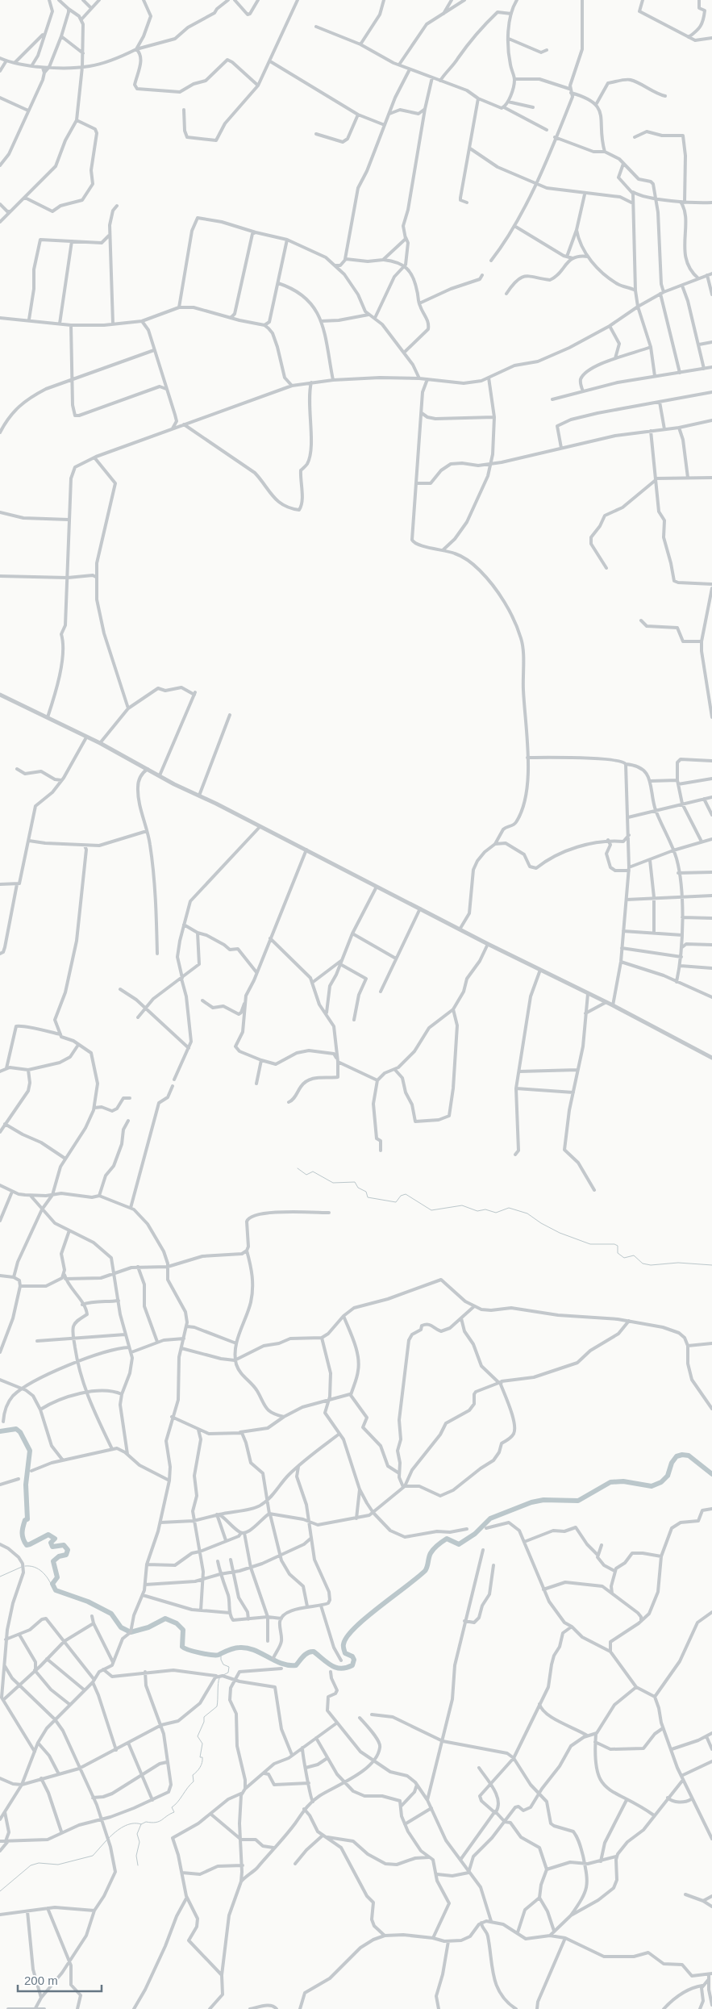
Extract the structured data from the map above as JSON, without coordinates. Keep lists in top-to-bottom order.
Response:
{
  "scale_bar": "200 m"
}
